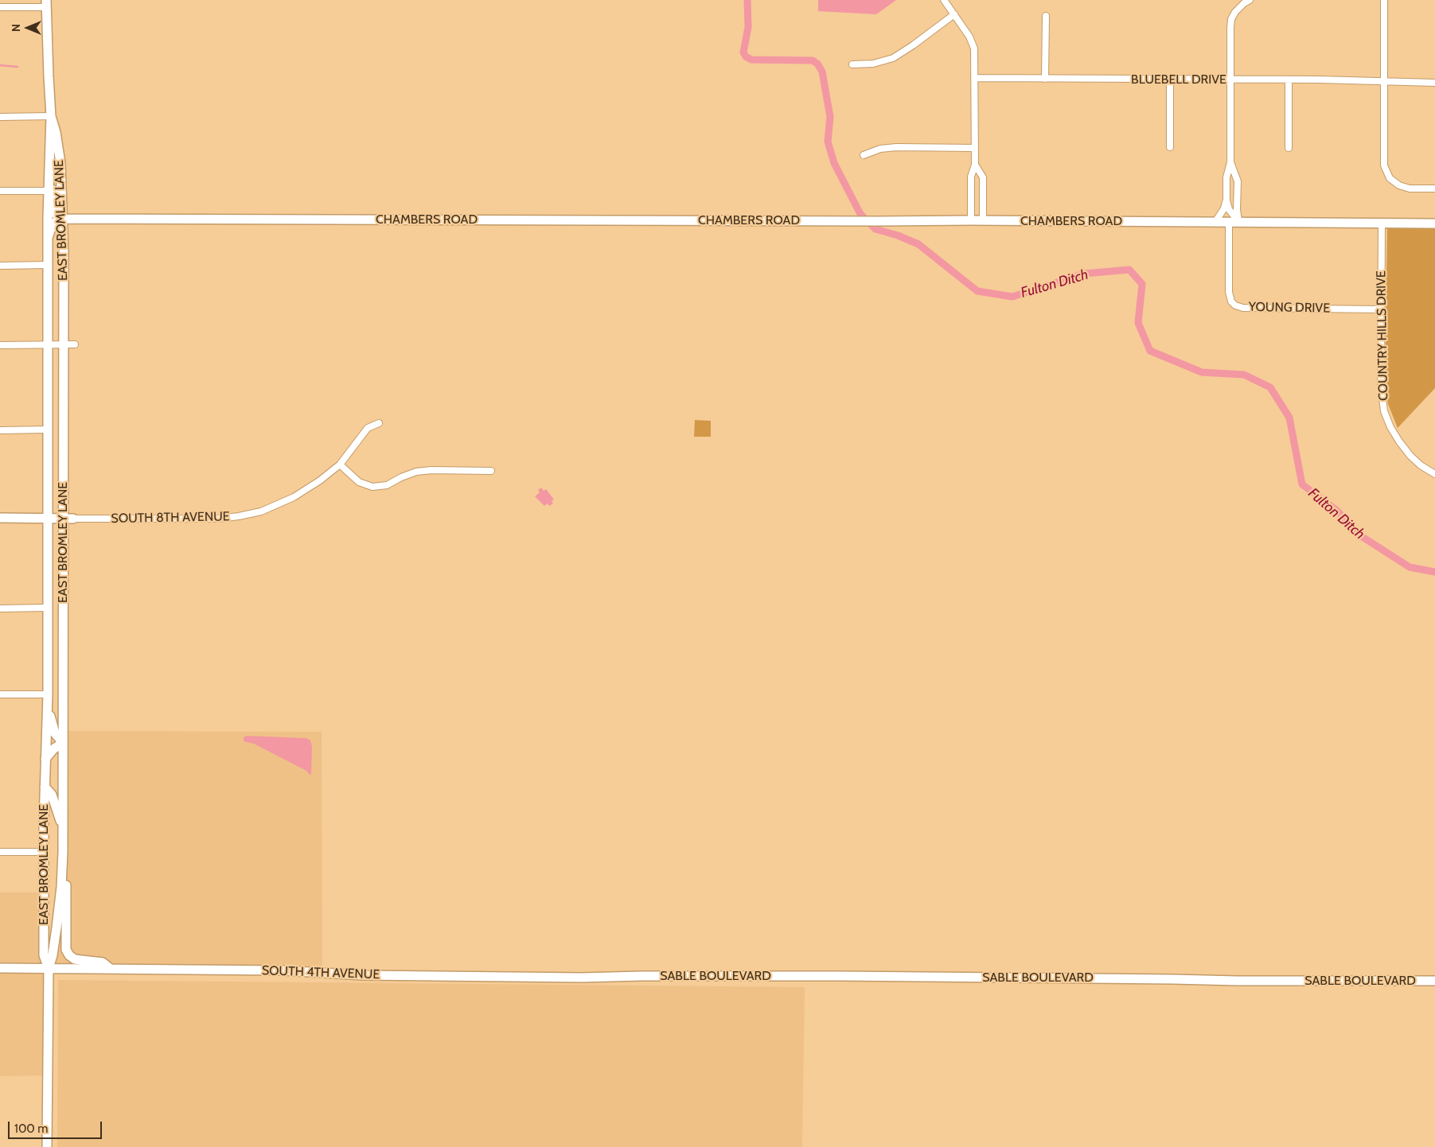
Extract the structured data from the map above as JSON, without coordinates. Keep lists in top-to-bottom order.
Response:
{
  "streets": {
    "main road": [
      "CHAMBERS ROAD",
      "EAST BROMLEY LANE",
      "SOUTH 8TH AVENUE",
      "SOUTH 4TH AVENUE",
      "SABLE BOULEVARD"
    ],
    "street": ["BLUEBELL DRIVE", "YOUNG DRIVE", "COUNTRY HILLS DRIVE"]
  },
  "crossings": [
    ["CHAMBERS ROAD", "EAST BROMLEY LANE"],
    ["CHAMBERS ROAD", "YOUNG DRIVE"],
    ["CHAMBERS ROAD", "COUNTRY HILLS DRIVE"],
    ["EAST BROMLEY LANE", "SOUTH 8TH AVENUE"],
    ["EAST BROMLEY LANE", "SOUTH 4TH AVENUE"],
    ["YOUNG DRIVE", "COUNTRY HILLS DRIVE"],
    ["SOUTH 4TH AVENUE", "SABLE BOULEVARD"]
  ],
  "water": ["Fulton Ditch"],
  "scale_bar": "100 m",
  "north": "left"
}
